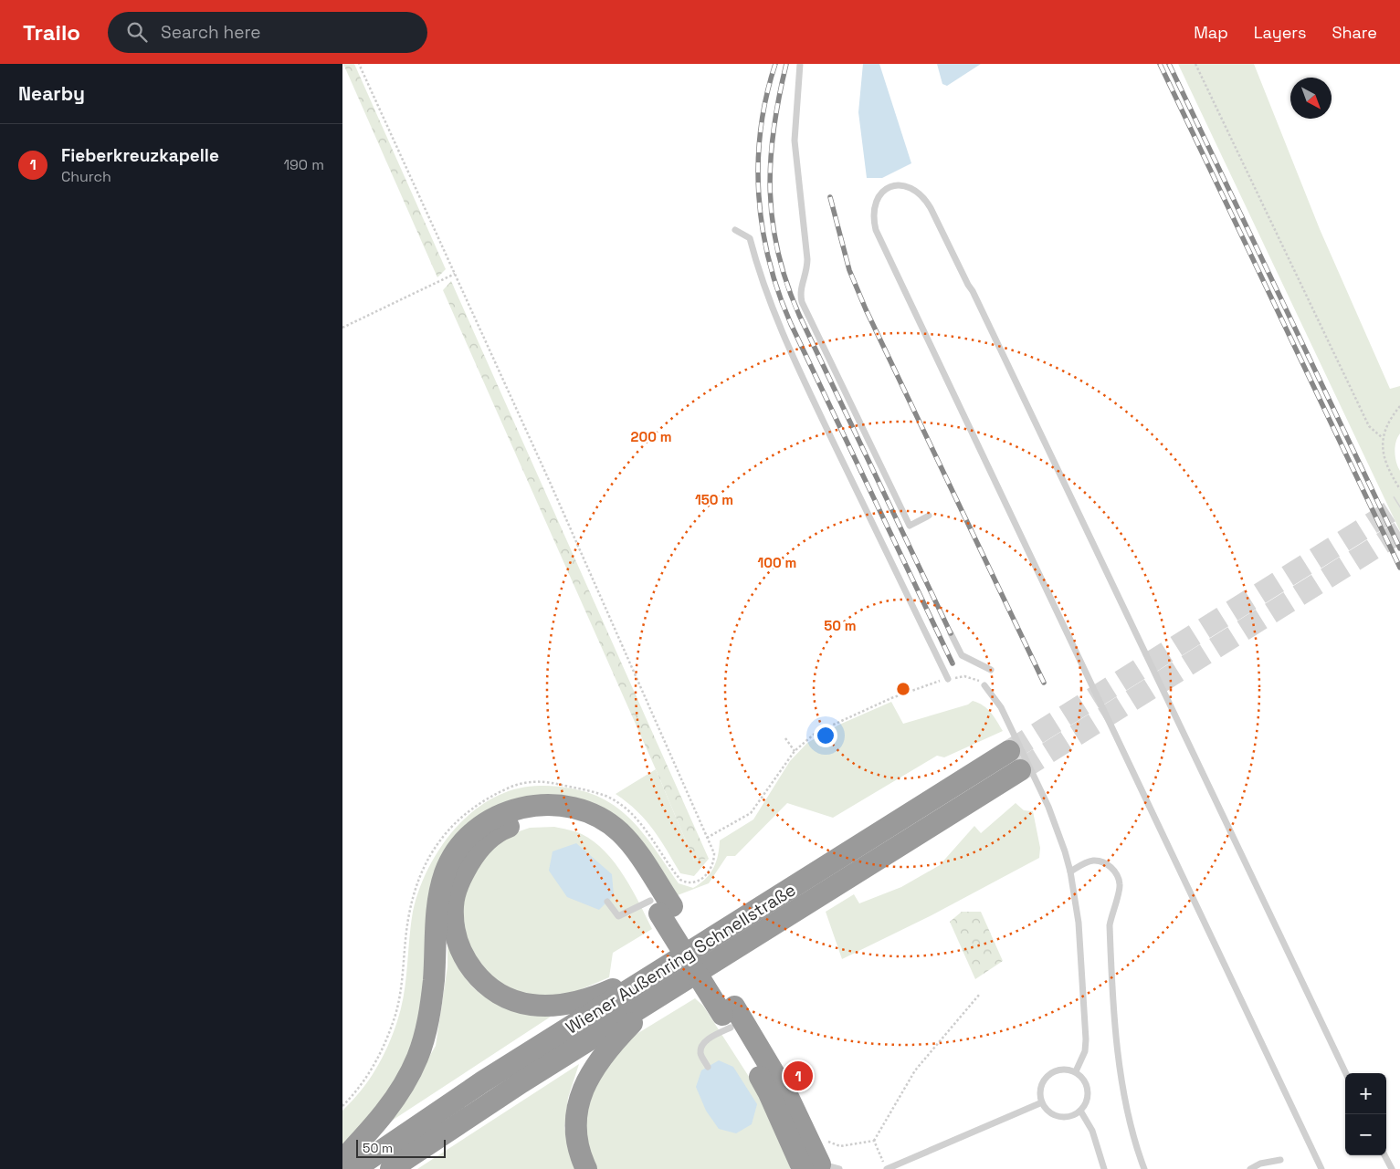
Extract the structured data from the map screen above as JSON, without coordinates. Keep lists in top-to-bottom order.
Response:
{
  "streets": {
    "highway": ["Wiener Außenring Schnellstraße"]
  },
  "scale_bar": "50 m",
  "north": "bottom right",
  "page": {
    "header": "Trailo",
    "search": "Search here",
    "nav": ["Map", "Layers", "Share"],
    "heading": "Nearby",
    "list": [
      {
        "mark": "1",
        "name": "Fieberkreuzkapelle",
        "note": "Church",
        "value": "190 m"
      }
    ],
    "pins": "1",
    "map_buttons": ["+", "−"],
    "scale": "50 m"
  },
  "rings": [
    "200 m",
    "150 m",
    "100 m",
    "50 m"
  ]
}
